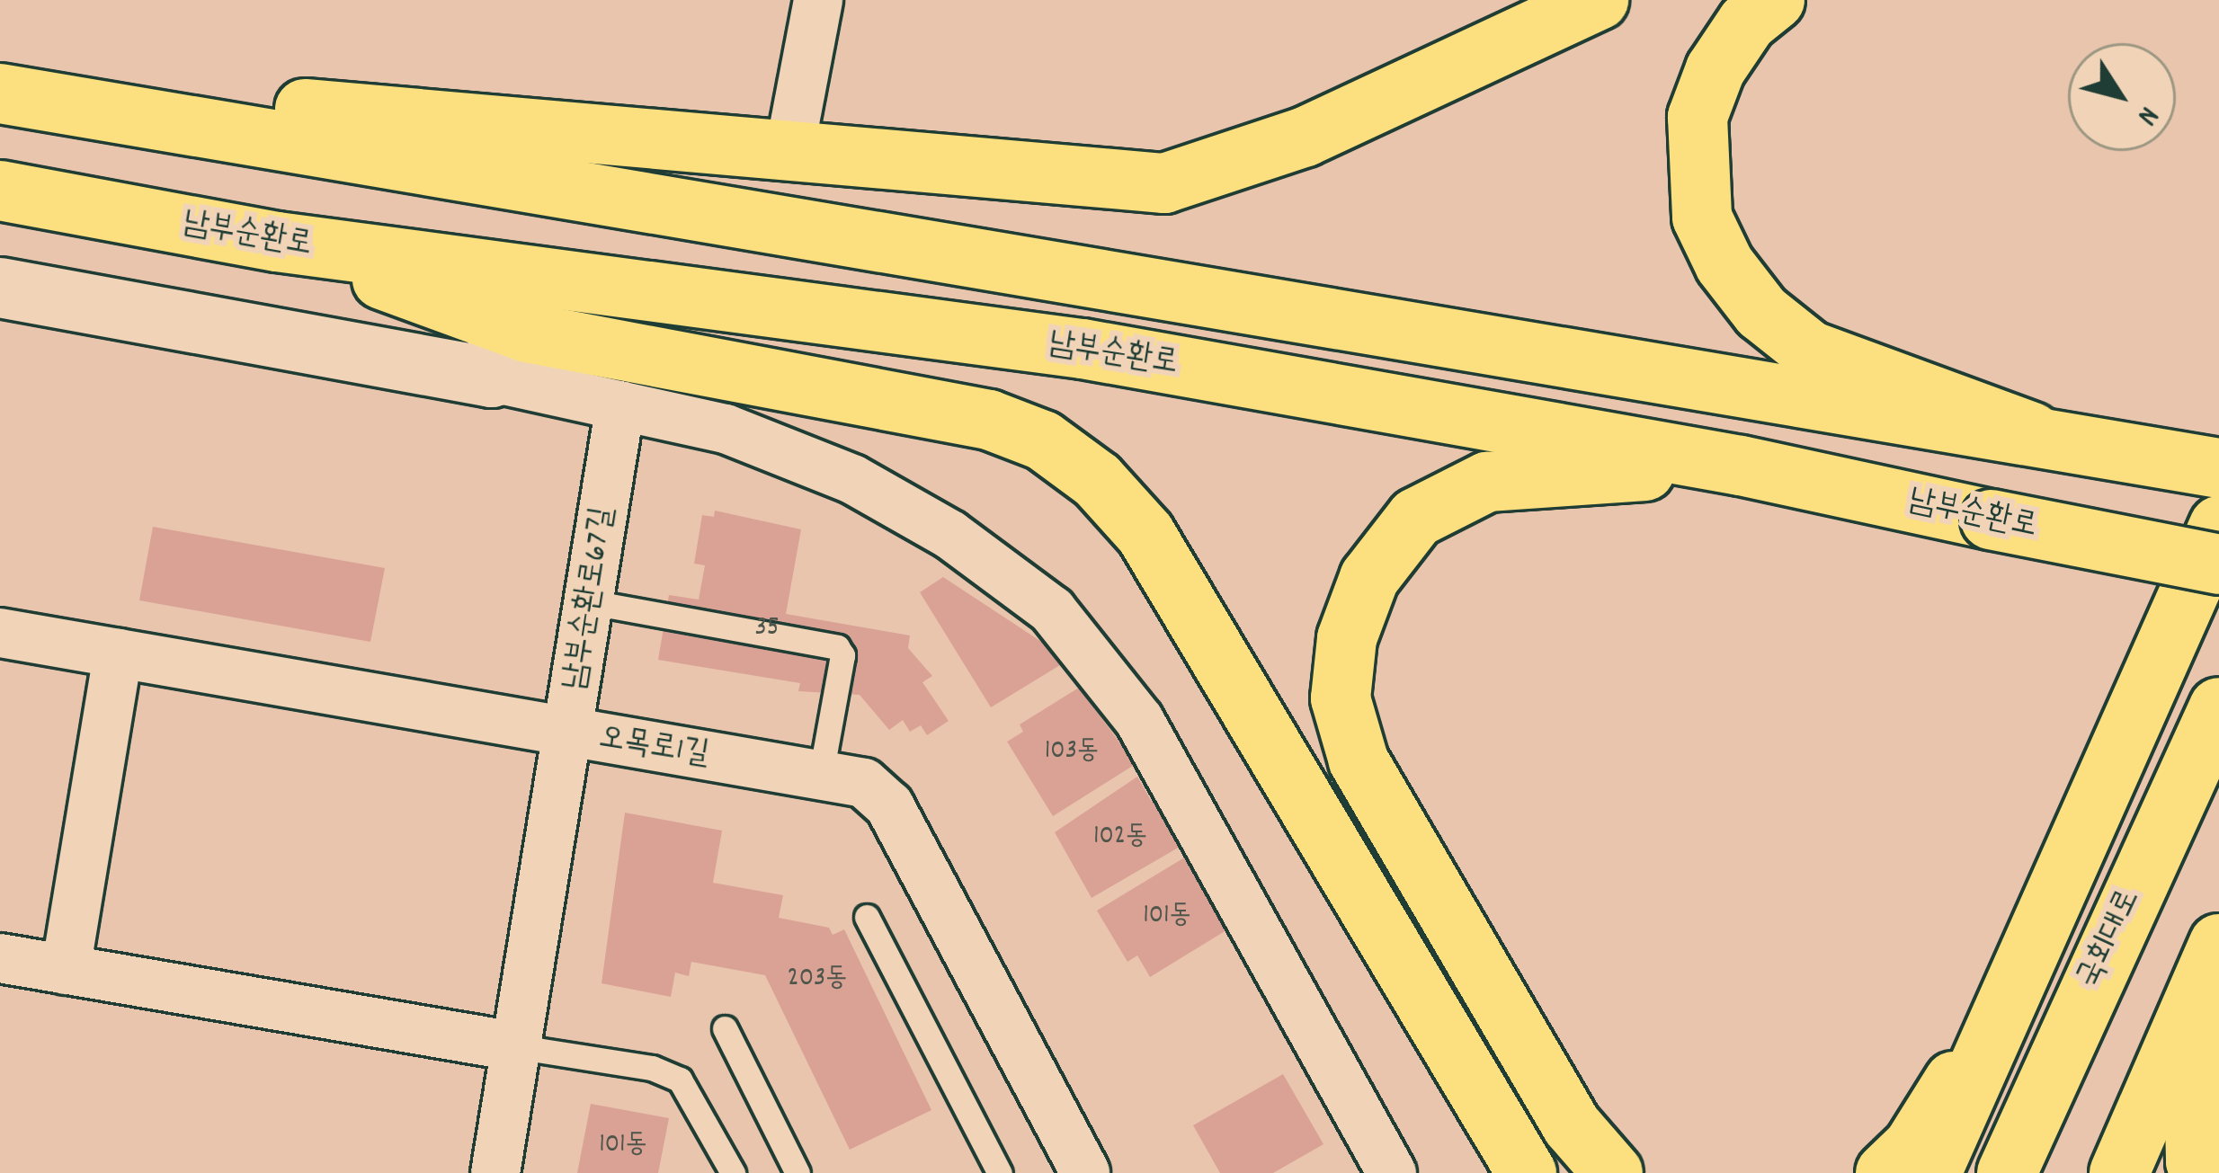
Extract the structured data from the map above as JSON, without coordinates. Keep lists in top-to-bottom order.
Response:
{
  "streets": {
    "main road": ["남부순환로", "국회대로"],
    "street": ["남부순환로67길", "오목로1길"]
  },
  "crossings": [
    ["남부순환로67길", "오목로1길"]
  ],
  "house_numbers": [
    "35",
    "103동",
    "102동",
    "101동",
    "203동",
    "101동"
  ],
  "north": "bottom right"
}
